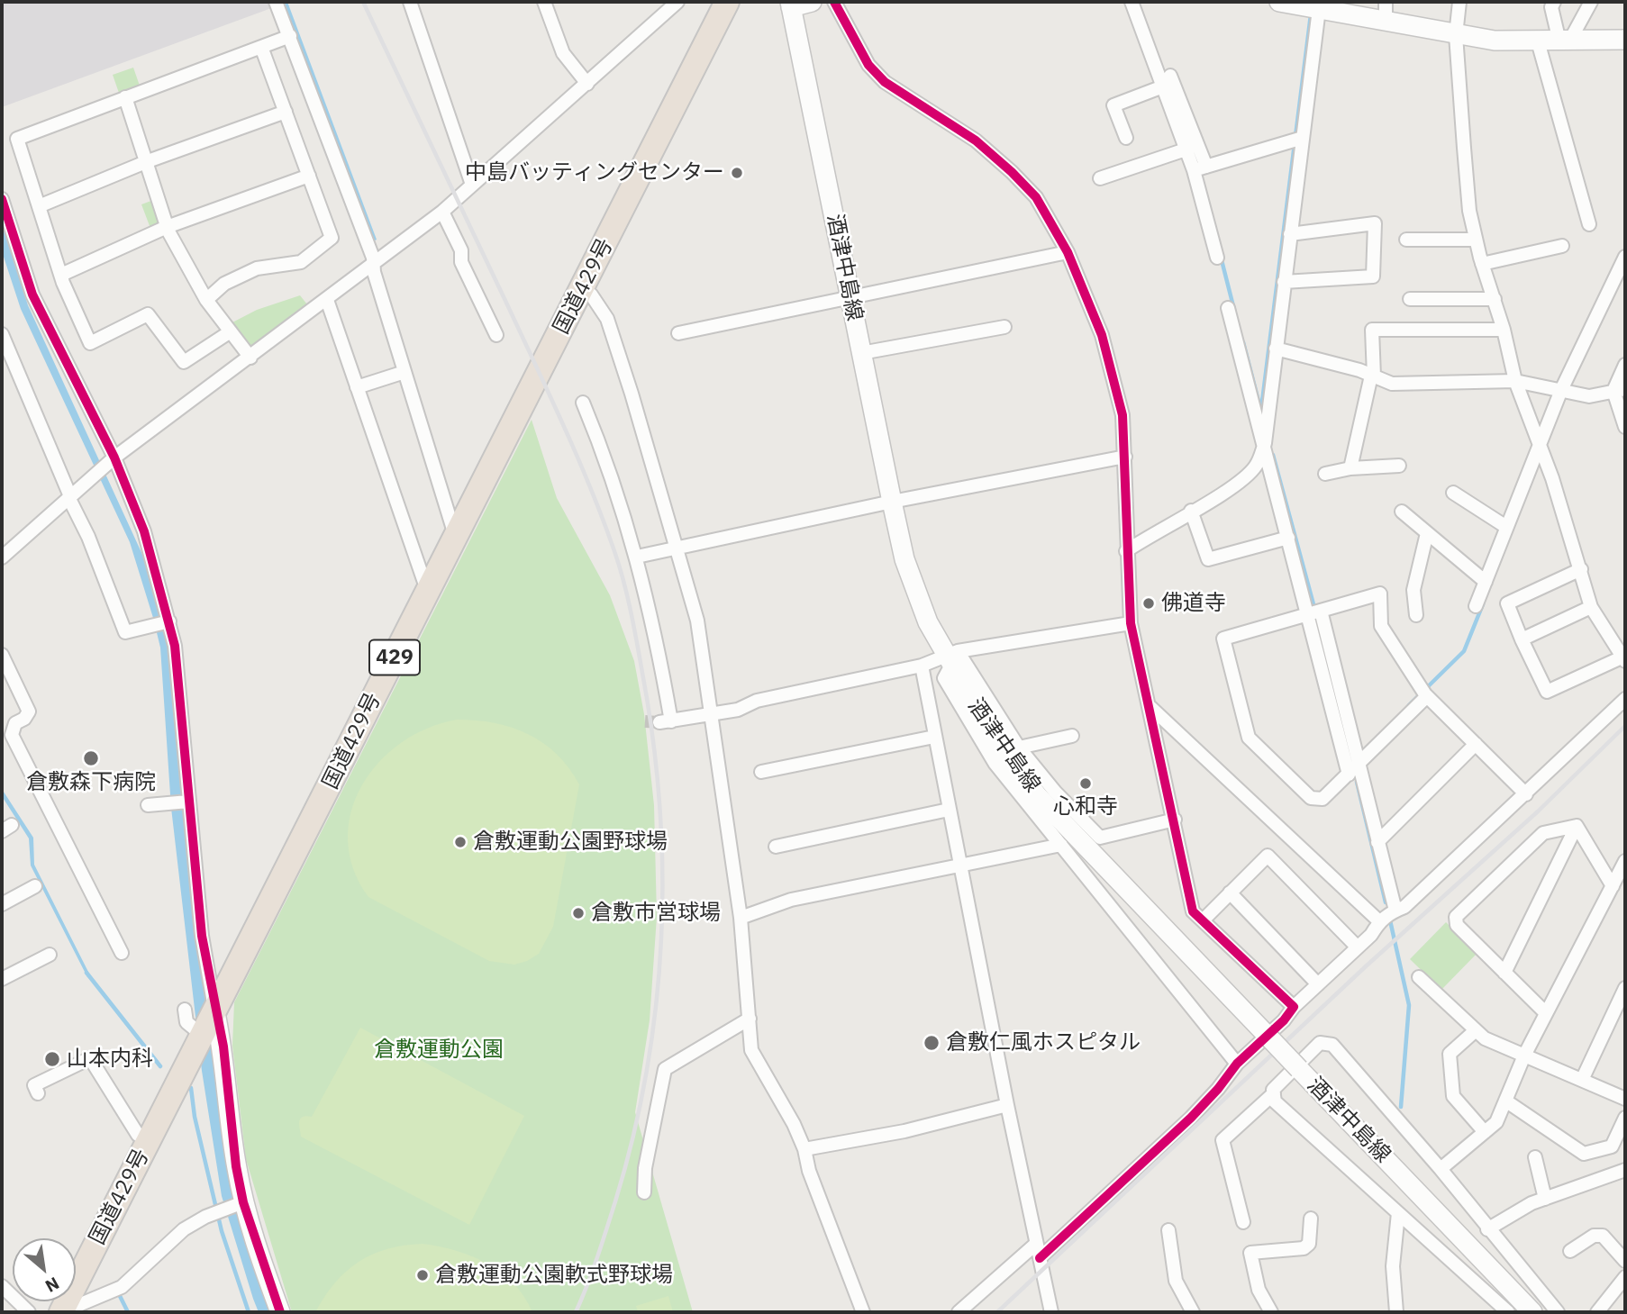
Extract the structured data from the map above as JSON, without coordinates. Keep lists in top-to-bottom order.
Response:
{
  "streets": {
    "highway": ["国道429号", "429"],
    "main road": ["酒津中島線"]
  },
  "parks": ["倉敷運動公園"],
  "places": [
    "中島バッティングセンター",
    "佛道寺",
    "倉敷森下病院",
    "心和寺",
    "倉敷運動公園野球場",
    "倉敷市営球場",
    "倉敷仁風ホスピタル",
    "山本内科",
    "倉敷運動公園軟式野球場"
  ],
  "north": "bottom right"
}
